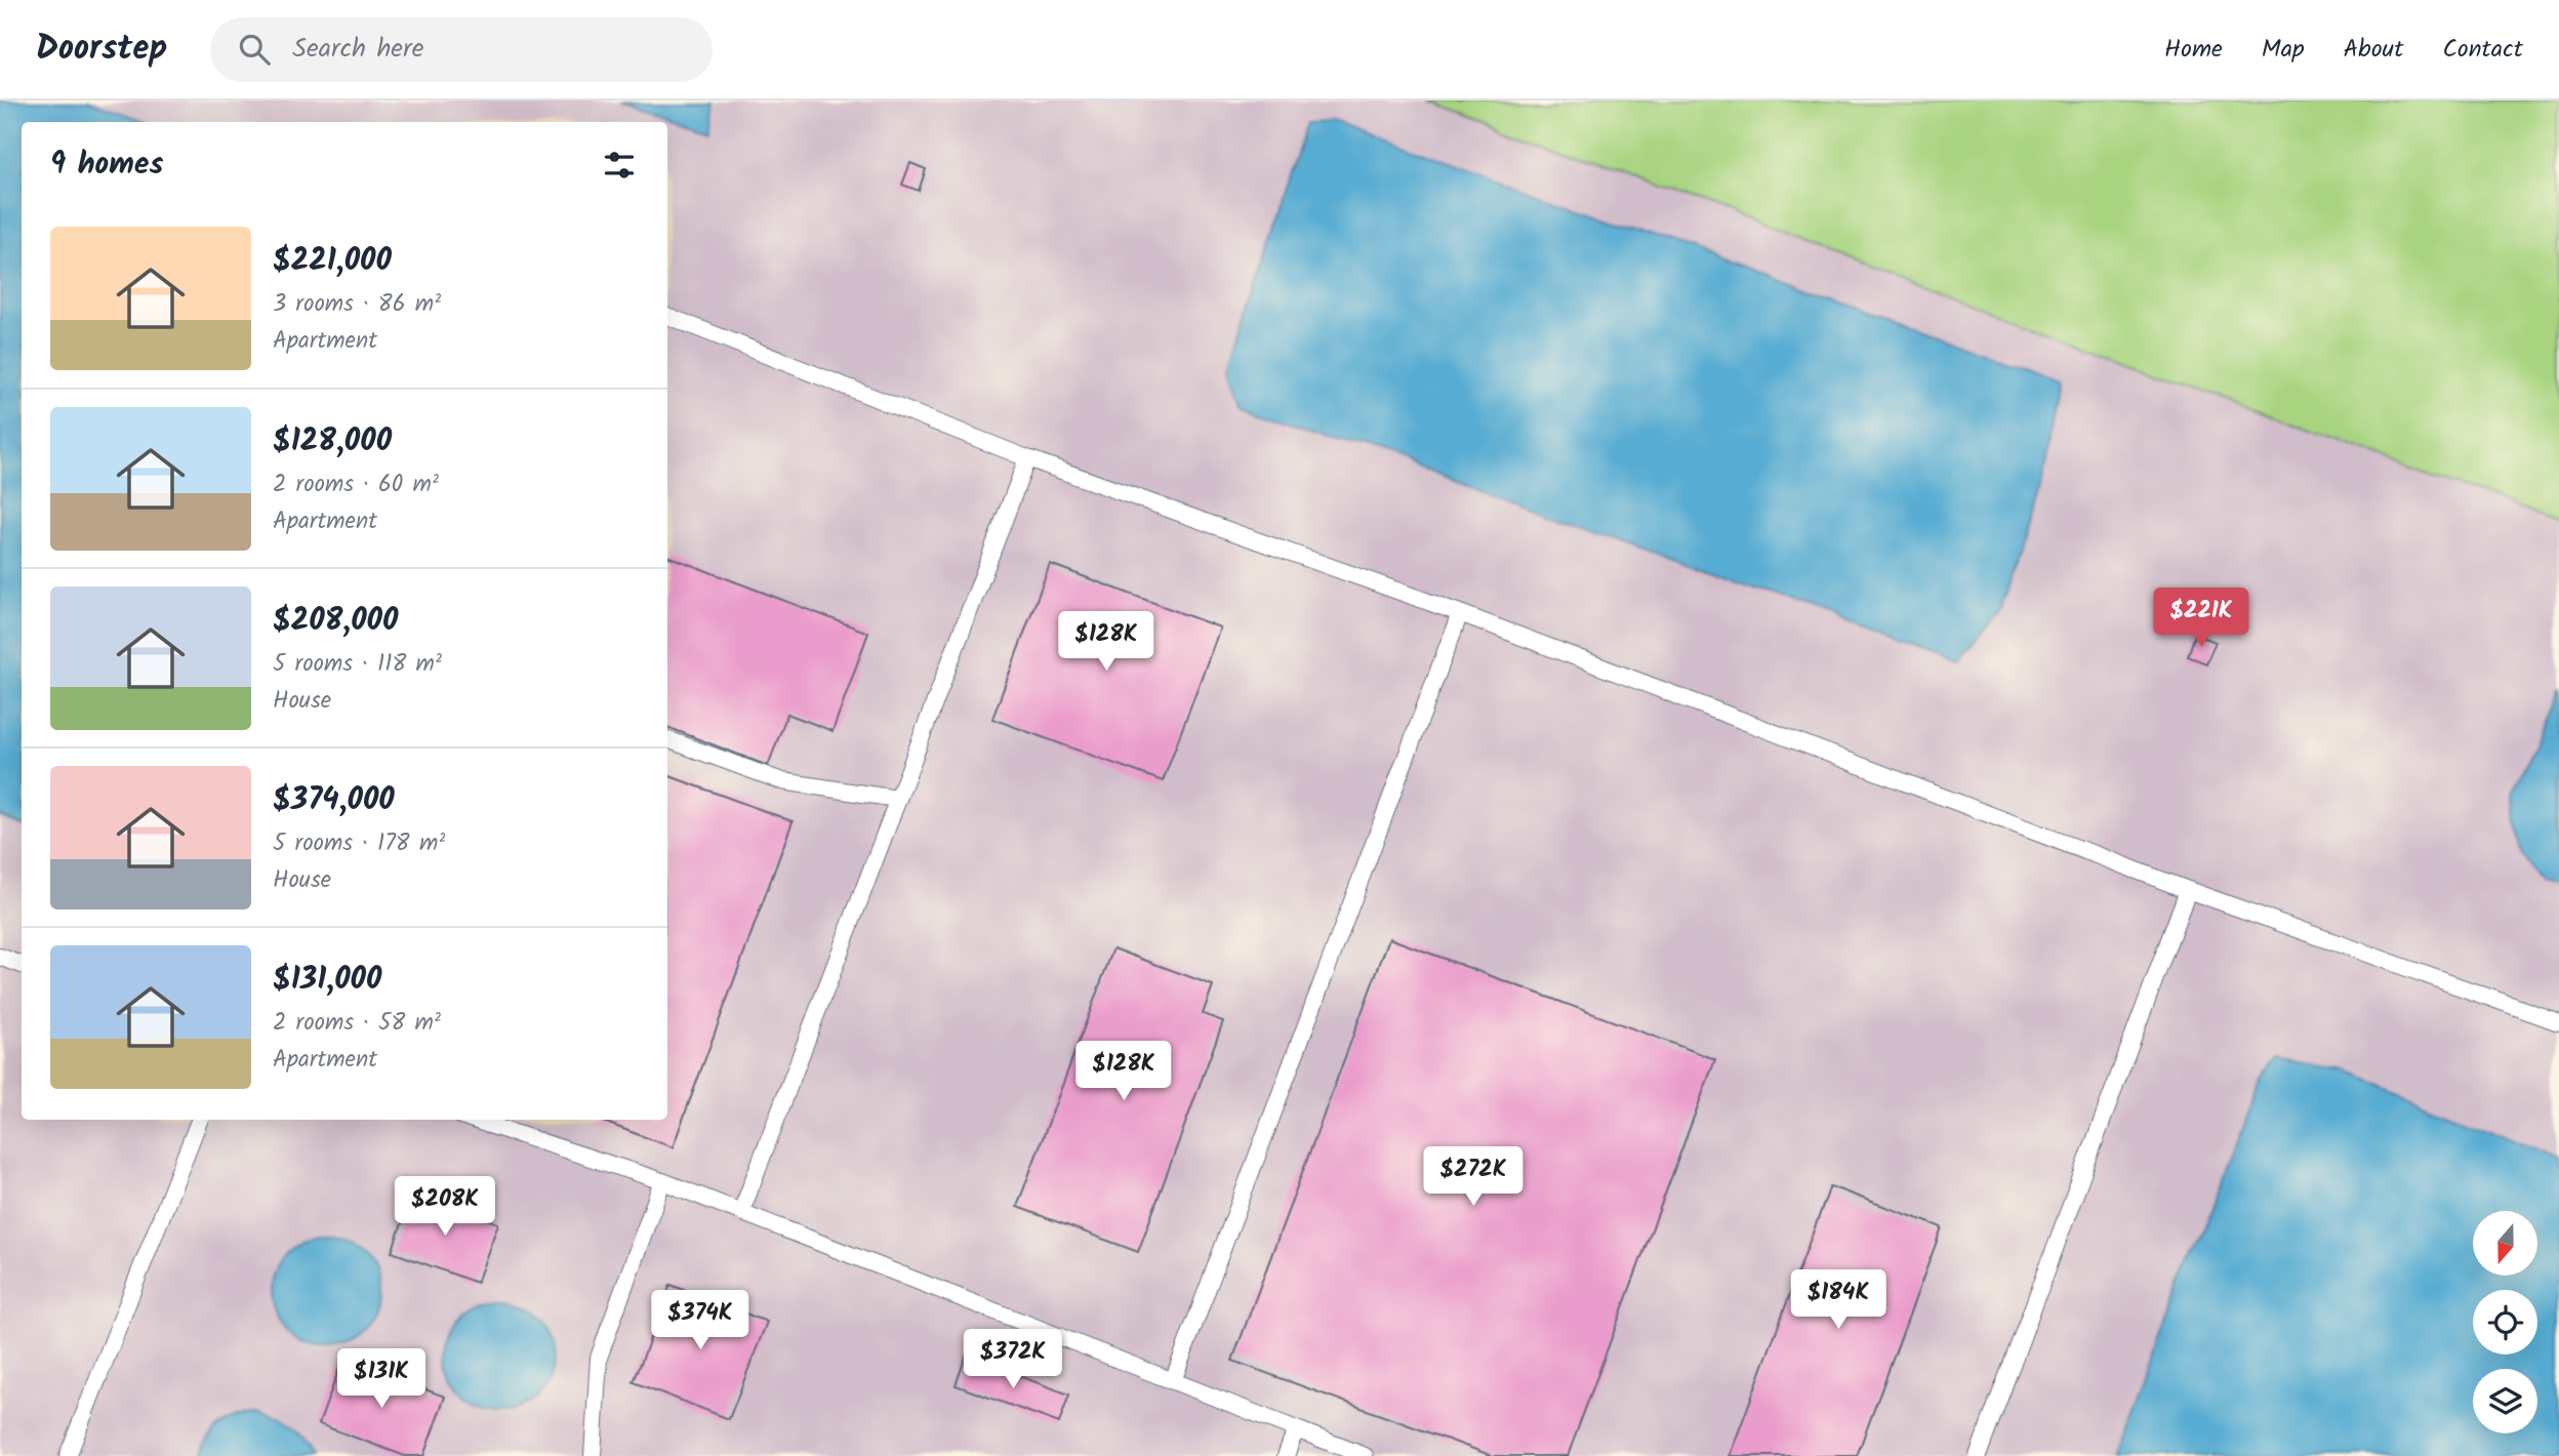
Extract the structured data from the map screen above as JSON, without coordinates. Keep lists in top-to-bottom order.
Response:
{
  "north": "bottom",
  "page": {
    "header": "Doorstep",
    "search": "Search here",
    "nav": [
      "Home",
      "Map",
      "About",
      "Contact"
    ],
    "heading": "9 homes",
    "list": [
      {
        "name": "$221,000",
        "note": "3 rooms · 86 m² · Apartment"
      },
      {
        "name": "$128,000",
        "note": "2 rooms · 60 m² · Apartment"
      },
      {
        "name": "$208,000",
        "note": "5 rooms · 118 m² · House"
      },
      {
        "name": "$374,000",
        "note": "5 rooms · 178 m² · House"
      },
      {
        "name": "$131,000",
        "note": "2 rooms · 58 m² · Apartment"
      }
    ],
    "price": [
      "$221K",
      "$128K",
      "$128K",
      "$272K",
      "$208K",
      "$184K",
      "$374K",
      "$372K",
      "$131K"
    ]
  }
}
